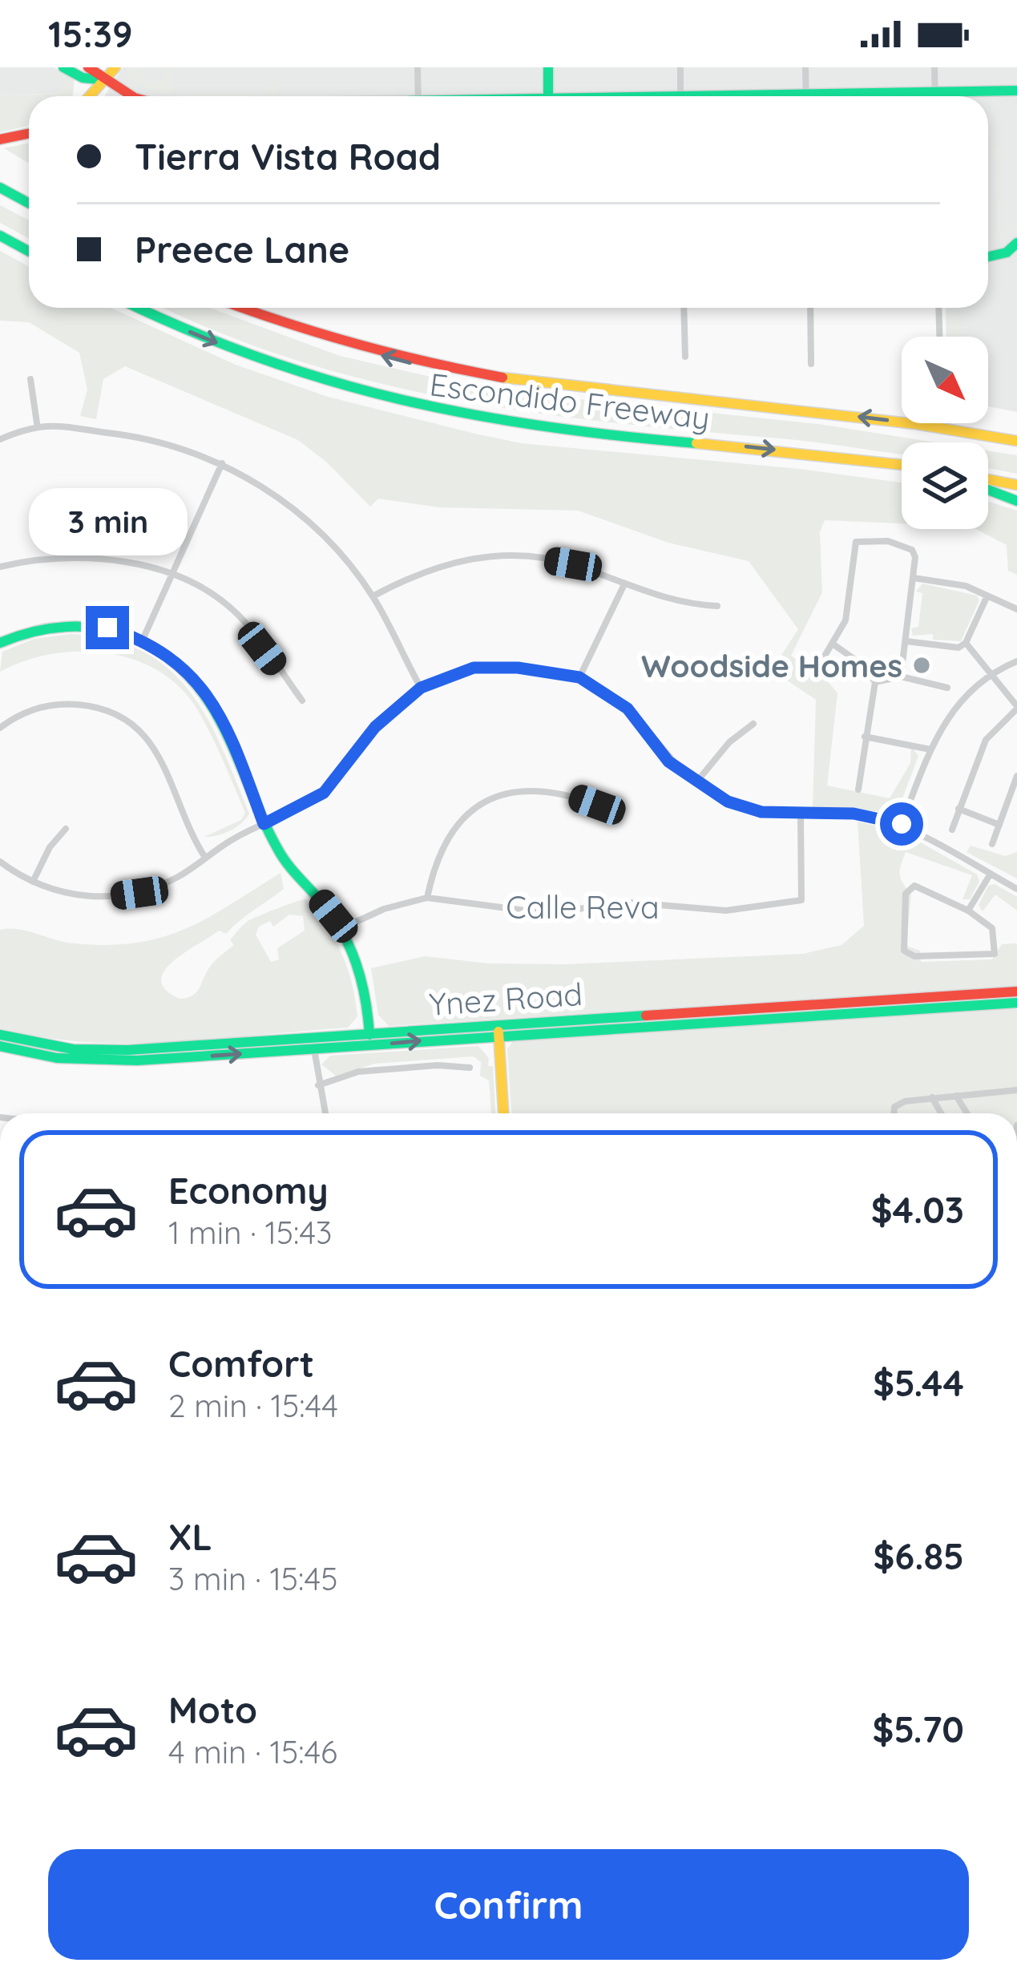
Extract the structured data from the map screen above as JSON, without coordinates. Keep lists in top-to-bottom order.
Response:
{
  "streets": {
    "main road": ["Escondido Freeway", "Ynez Road"],
    "street": ["Calle Reva"]
  },
  "places": ["Woodside Homes"],
  "north": "bottom right",
  "page": {
    "status": "15:39",
    "banner": ["Tierra Vista Road", "Preece Lane"],
    "bubble": "3 min",
    "list": [
      {
        "name": "Economy",
        "note": "1 min · 15:43",
        "value": "$4.03"
      },
      {
        "name": "Comfort",
        "note": "2 min · 15:44",
        "value": "$5.44"
      },
      {
        "name": "XL",
        "note": "3 min · 15:45",
        "value": "$6.85"
      },
      {
        "name": "Moto",
        "note": "4 min · 15:46",
        "value": "$5.70"
      }
    ],
    "buttons": "Confirm"
  }
}
